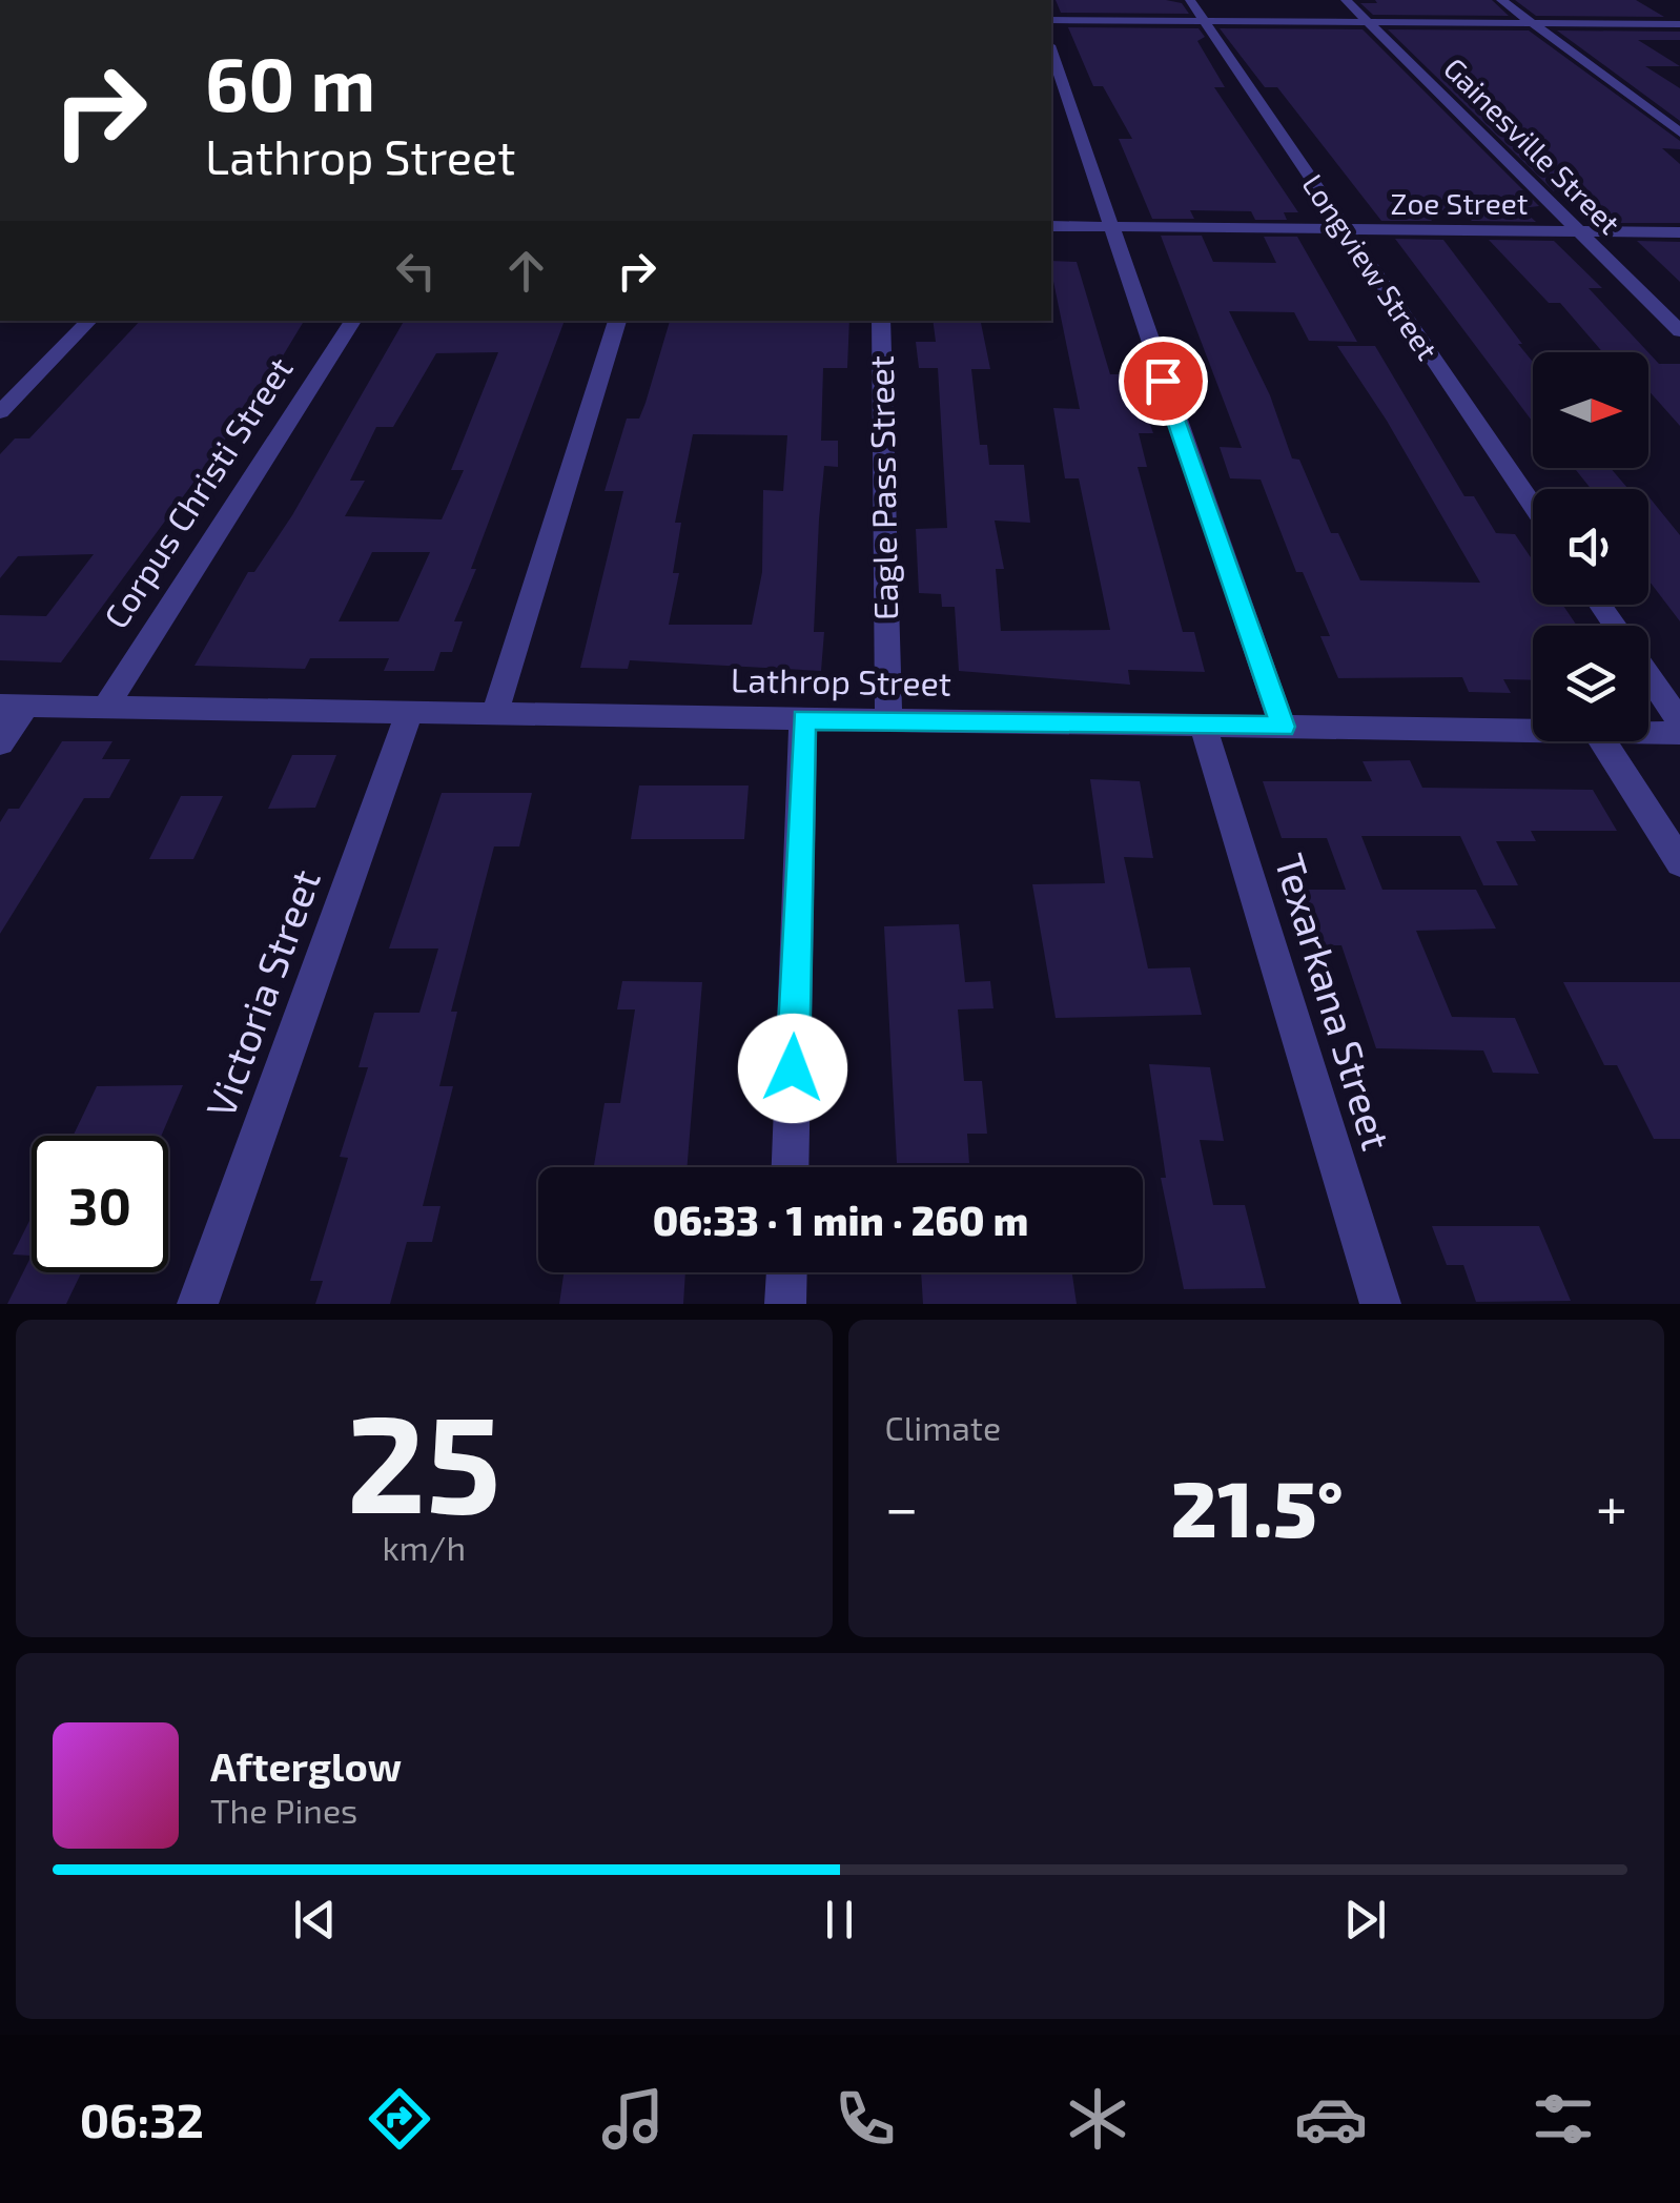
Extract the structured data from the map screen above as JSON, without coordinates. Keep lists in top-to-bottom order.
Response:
{
  "streets": {
    "street": [
      "Gainesville Street",
      "Zoe Street",
      "Longview Street",
      "Eagle Pass Street",
      "Corpus Christi Street",
      "Lathrop Street",
      "Victoria Street",
      "Texarkana Street"
    ]
  },
  "crossings": [
    ["Gainesville Street", "Zoe Street"],
    ["Zoe Street", "Longview Street"],
    ["Eagle Pass Street", "Lathrop Street"],
    ["Corpus Christi Street", "Lathrop Street"],
    ["Lathrop Street", "Victoria Street"],
    ["Lathrop Street", "Texarkana Street"]
  ],
  "north": "right",
  "page": {
    "turn": ["60 m", "Lathrop Street"],
    "limit": "30",
    "trip": "06:33 · 1 min · 260 m",
    "tile": [
      ["25", "km/h"],
      "Climate"
    ],
    "heat": ["−", "21.5°", "+"],
    "song": ["Afterglow", "The Pines"],
    "tabs": "06:32"
  }
}
